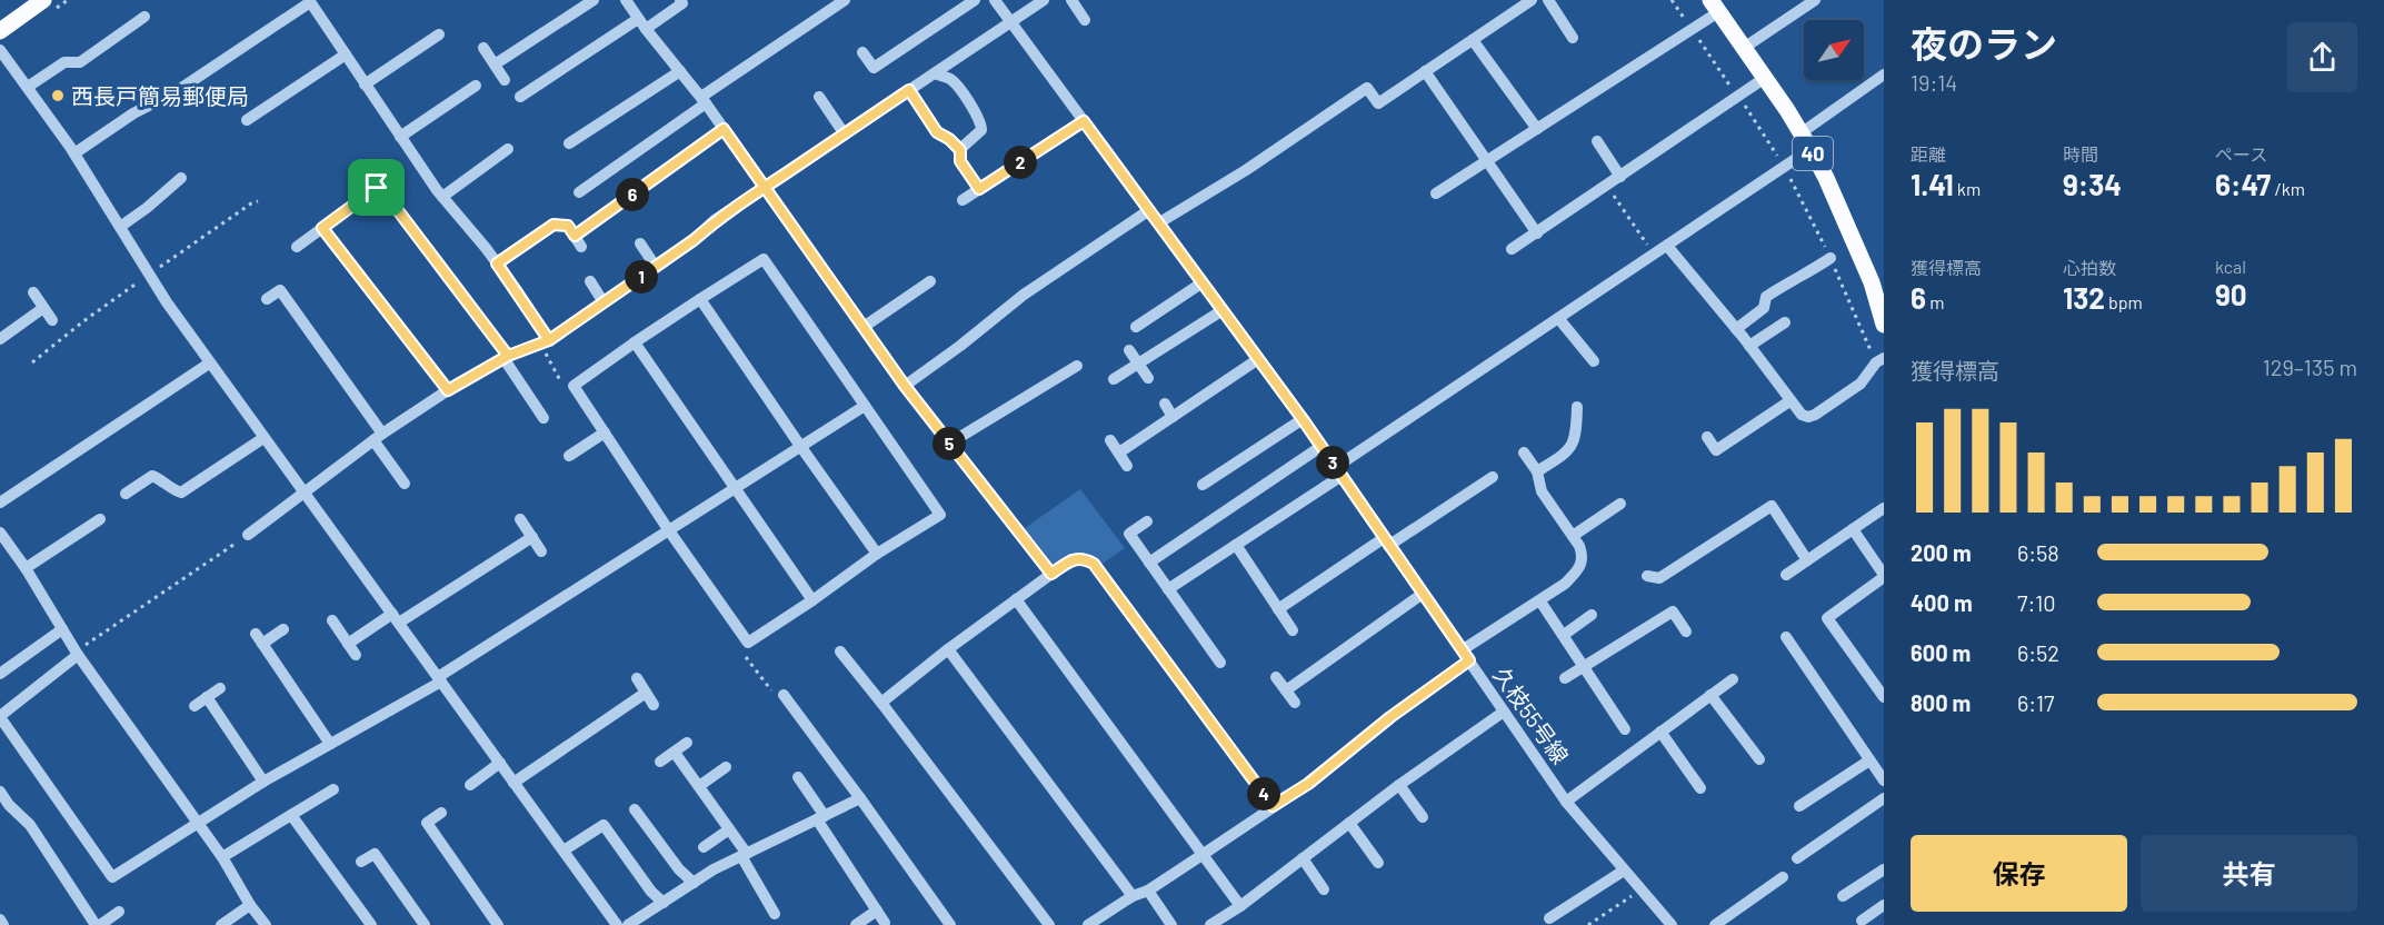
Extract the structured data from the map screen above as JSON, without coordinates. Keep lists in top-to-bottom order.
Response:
{
  "streets": {
    "main road": ["40"],
    "street": ["久枝55号線"]
  },
  "places": ["西長戸簡易郵便局"],
  "north": "top right",
  "page": {
    "heading": ["夜のラン", "19:14"],
    "stats": [
      ["距離", "1.41 km"],
      ["時間", "9:34"],
      ["ペース", "6:47 /km"],
      ["獲得標高", "6 m"],
      ["心拍数", "132 bpm"],
      ["kcal", "90"]
    ],
    "pins": [
      "2",
      "6",
      "1",
      "5",
      "3",
      "4"
    ],
    "chart": ["獲得標高", "129–135 m"],
    "list": [
      {
        "name": "200 m",
        "note": "6:58"
      },
      {
        "name": "400 m",
        "note": "7:10"
      },
      {
        "name": "600 m",
        "note": "6:52"
      },
      {
        "name": "800 m",
        "note": "6:17"
      }
    ],
    "buttons": ["保存", "共有"]
  }
}
